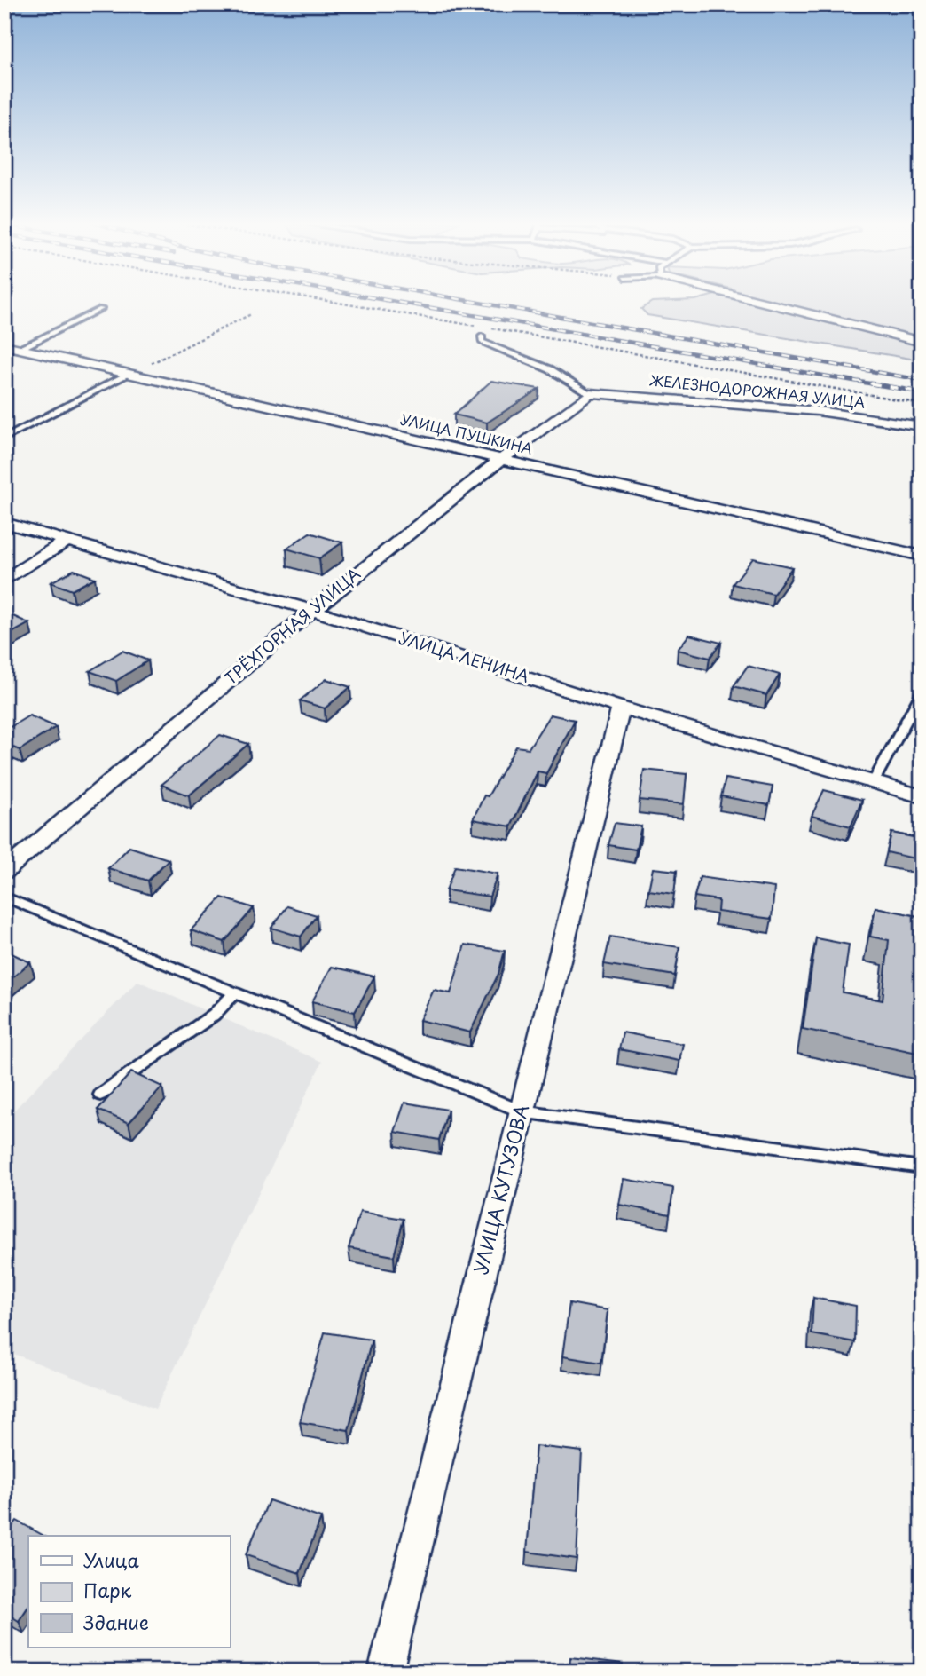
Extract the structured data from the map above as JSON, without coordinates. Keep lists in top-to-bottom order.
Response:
{
  "streets": {
    "street": [
      "ЖЕЛЕЗНОДОРОЖНАЯ УЛИЦА",
      "УЛИЦА ПУШКИНА",
      "ТРЁХГОРНАЯ УЛИЦА",
      "УЛИЦА ЛЕНИНА",
      "УЛИЦА КУТУЗОВА"
    ]
  },
  "crossings": [
    ["ЖЕЛЕЗНОДОРОЖНАЯ УЛИЦА", "ТРЁХГОРНАЯ УЛИЦА"],
    ["УЛИЦА ПУШКИНА", "ТРЁХГОРНАЯ УЛИЦА"],
    ["ТРЁХГОРНАЯ УЛИЦА", "УЛИЦА ЛЕНИНА"],
    ["УЛИЦА ЛЕНИНА", "УЛИЦА КУТУЗОВА"]
  ],
  "legend": ["Улица", "Парк", "Здание"]
}
